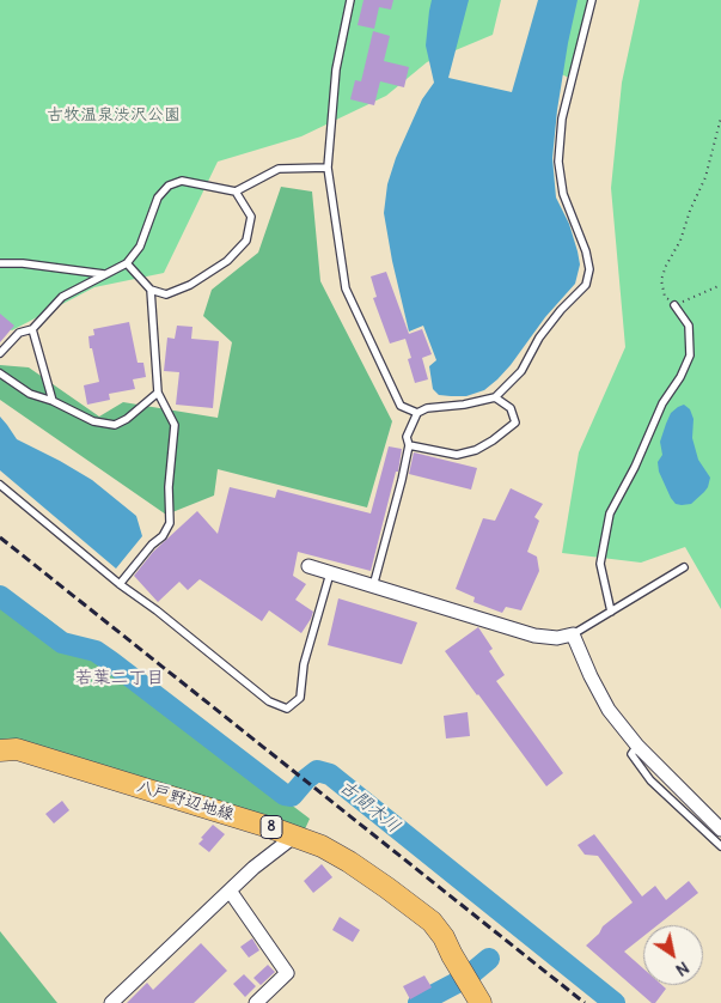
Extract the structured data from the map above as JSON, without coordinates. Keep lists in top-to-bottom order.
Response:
{
  "streets": {
    "main road": ["八戸野辺地線", "8"]
  },
  "districts": ["若葉二丁目"],
  "water": ["古間木川"],
  "parks": ["古牧温泉渋沢公園"],
  "north": "bottom right"
}
